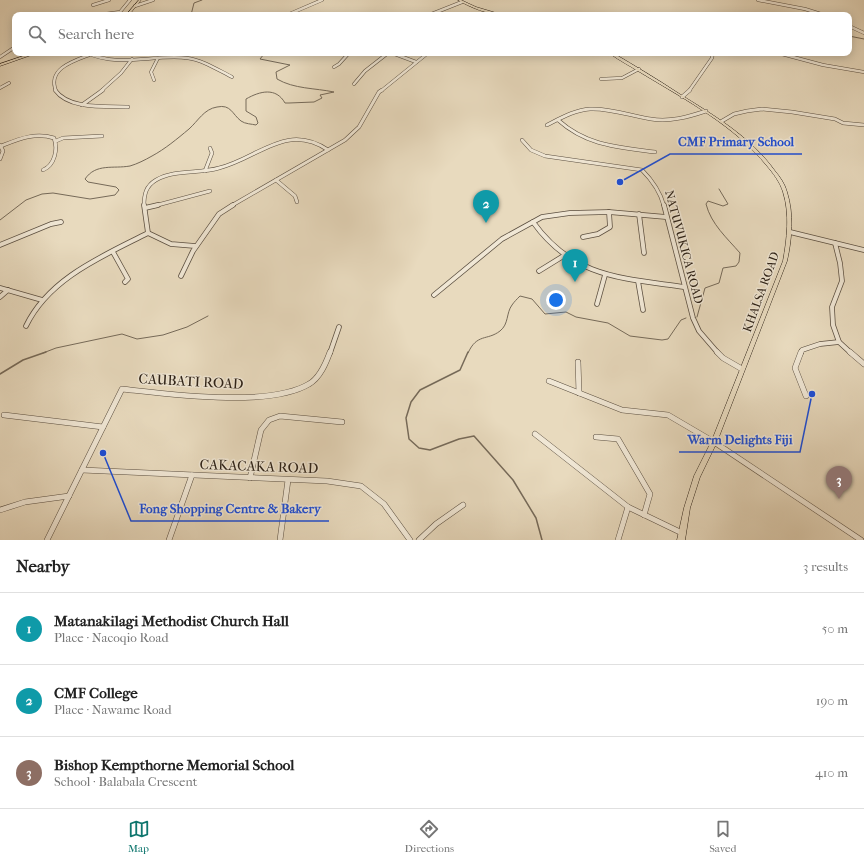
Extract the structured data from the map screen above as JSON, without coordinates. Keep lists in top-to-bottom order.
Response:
{
  "streets": {
    "main road": ["KHALSA ROAD"],
    "street": ["NATUVUKICA ROAD", "CAUBATI ROAD", "CAKACAKA ROAD"]
  },
  "crossings": [
    ["NATUVUKICA ROAD", "KHALSA ROAD"],
    ["CAUBATI ROAD", "CAKACAKA ROAD"]
  ],
  "places": ["CMF Primary School", "Warm Delights Fiji", "Fong Shopping Centre & Bakery"],
  "page": {
    "search": "Search here",
    "pins": ["2", "1", "3"],
    "heading": ["Nearby", "3 results"],
    "list": [
      {
        "mark": "1",
        "name": "Matanakilagi Methodist Church Hall",
        "note": "Place · Nacoqio Road",
        "value": "50 m"
      },
      {
        "mark": "2",
        "name": "CMF College",
        "note": "Place · Nawame Road",
        "value": "190 m"
      },
      {
        "mark": "3",
        "name": "Bishop Kempthorne Memorial School",
        "note": "School · Balabala Crescent",
        "value": "410 m"
      }
    ],
    "nav": ["Map", "Directions", "Saved"]
  }
}
